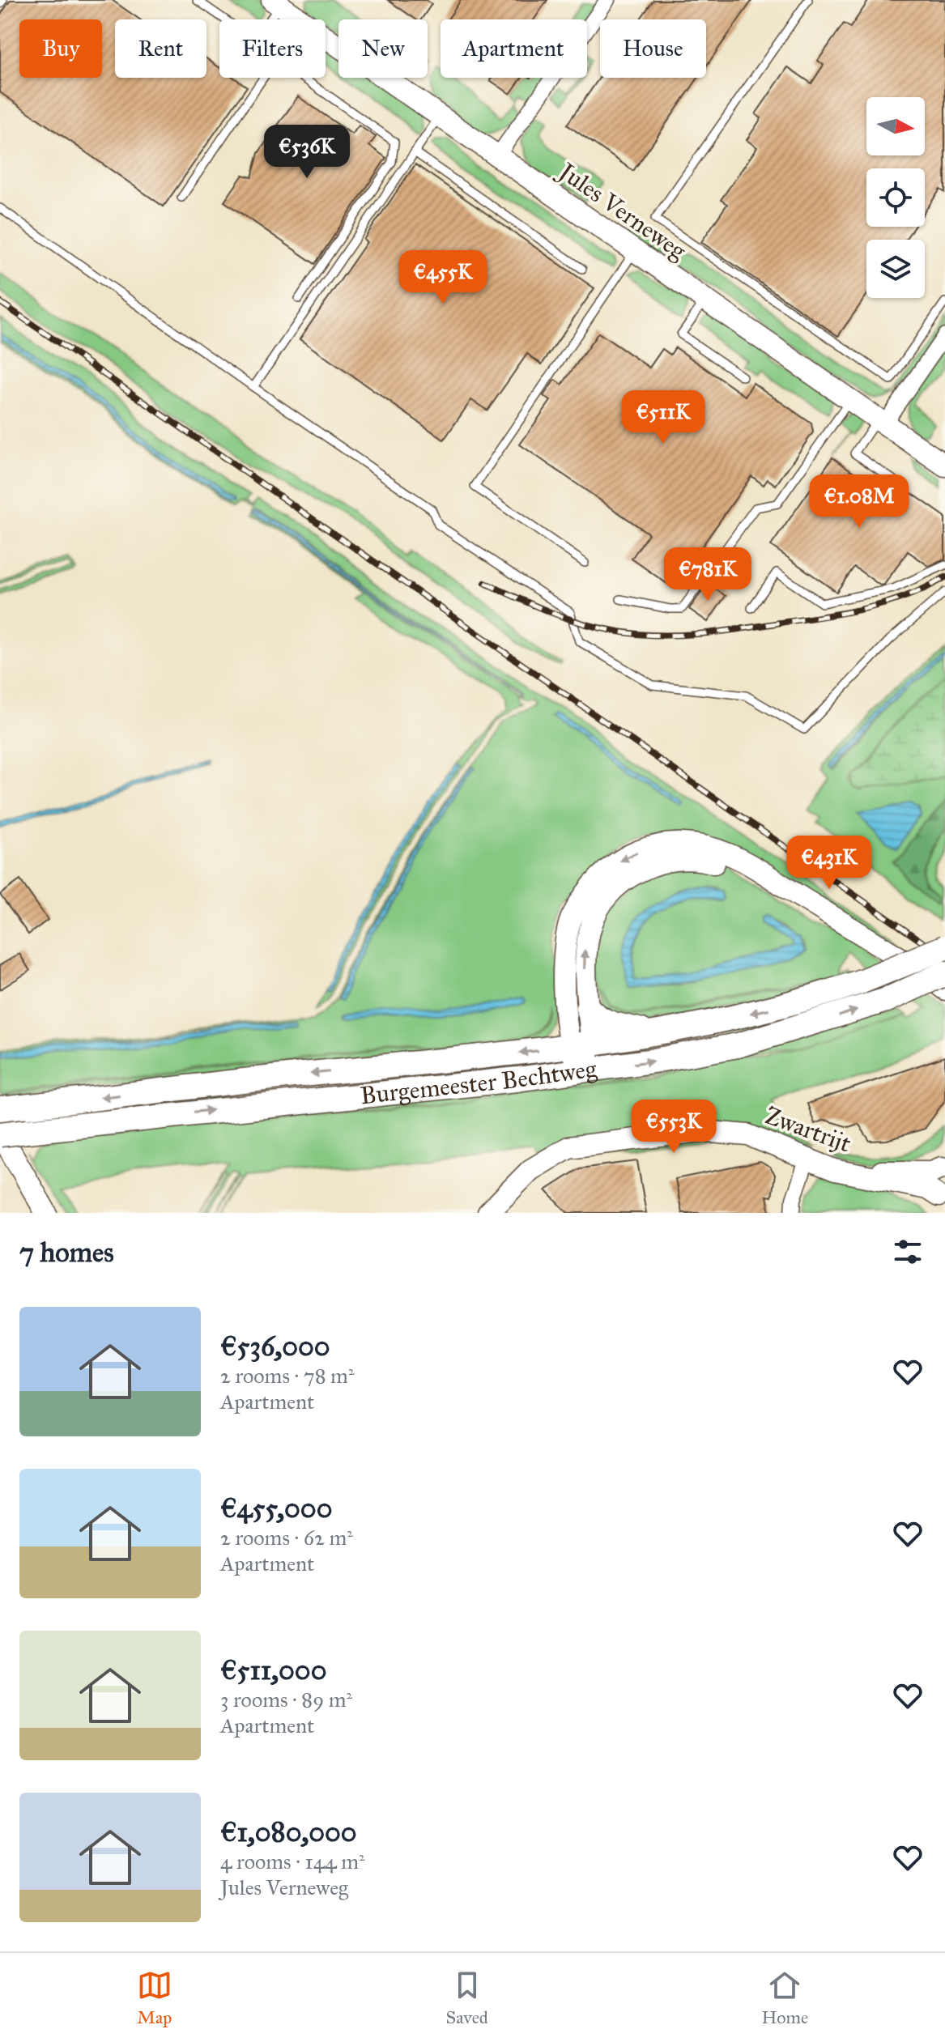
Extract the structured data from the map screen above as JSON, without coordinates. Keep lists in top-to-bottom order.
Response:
{
  "streets": {
    "main road": ["Burgemeester Bechtweg"],
    "street": ["Jules Verneweg", "Zwartrijt"]
  },
  "north": "right",
  "page": {
    "chip": [
      "Buy",
      "Rent",
      "Filters",
      "New",
      "Apartment",
      "House"
    ],
    "price": [
      "€536K",
      "€455K",
      "€511K",
      "€1.08M",
      "€781K",
      "€431K",
      "€553K"
    ],
    "heading": "7 homes",
    "list": [
      {
        "name": "€536,000",
        "note": "2 rooms · 78 m² · Apartment"
      },
      {
        "name": "€455,000",
        "note": "2 rooms · 62 m² · Apartment"
      },
      {
        "name": "€511,000",
        "note": "3 rooms · 89 m² · Apartment"
      },
      {
        "name": "€1,080,000",
        "note": "4 rooms · 144 m² · Jules Verneweg"
      }
    ],
    "tabs": ["Map", "Saved", "Home"]
  }
}
